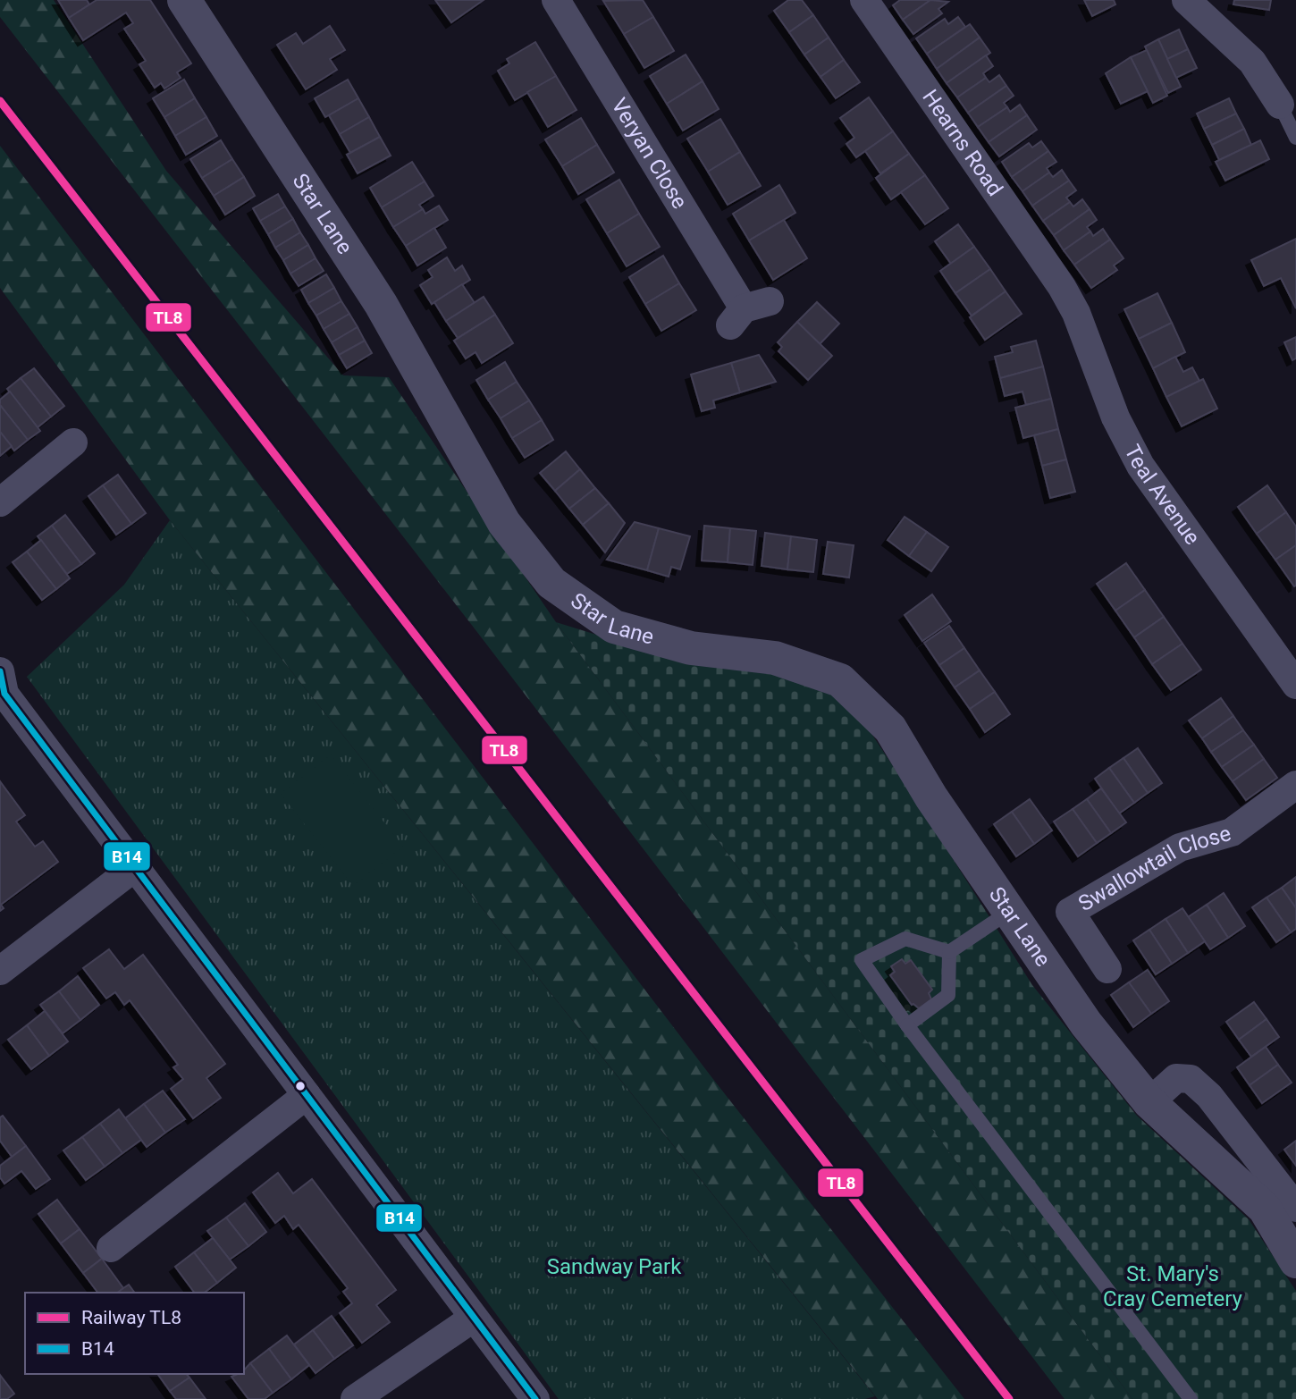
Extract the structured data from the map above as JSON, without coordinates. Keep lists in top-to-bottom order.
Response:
{
  "streets": {
    "street": [
      "Hearns Road",
      "Veryan Close",
      "Star Lane",
      "Teal Avenue",
      "Swallowtail Close"
    ]
  },
  "crossings": [
    ["Hearns Road", "Teal Avenue"]
  ],
  "parks": ["Sandway Park", "St. Mary's Cray Cemetery"],
  "lines": ["rail line TL8", "transit line B14"],
  "legend": ["Railway TL8", "B14"]
}
